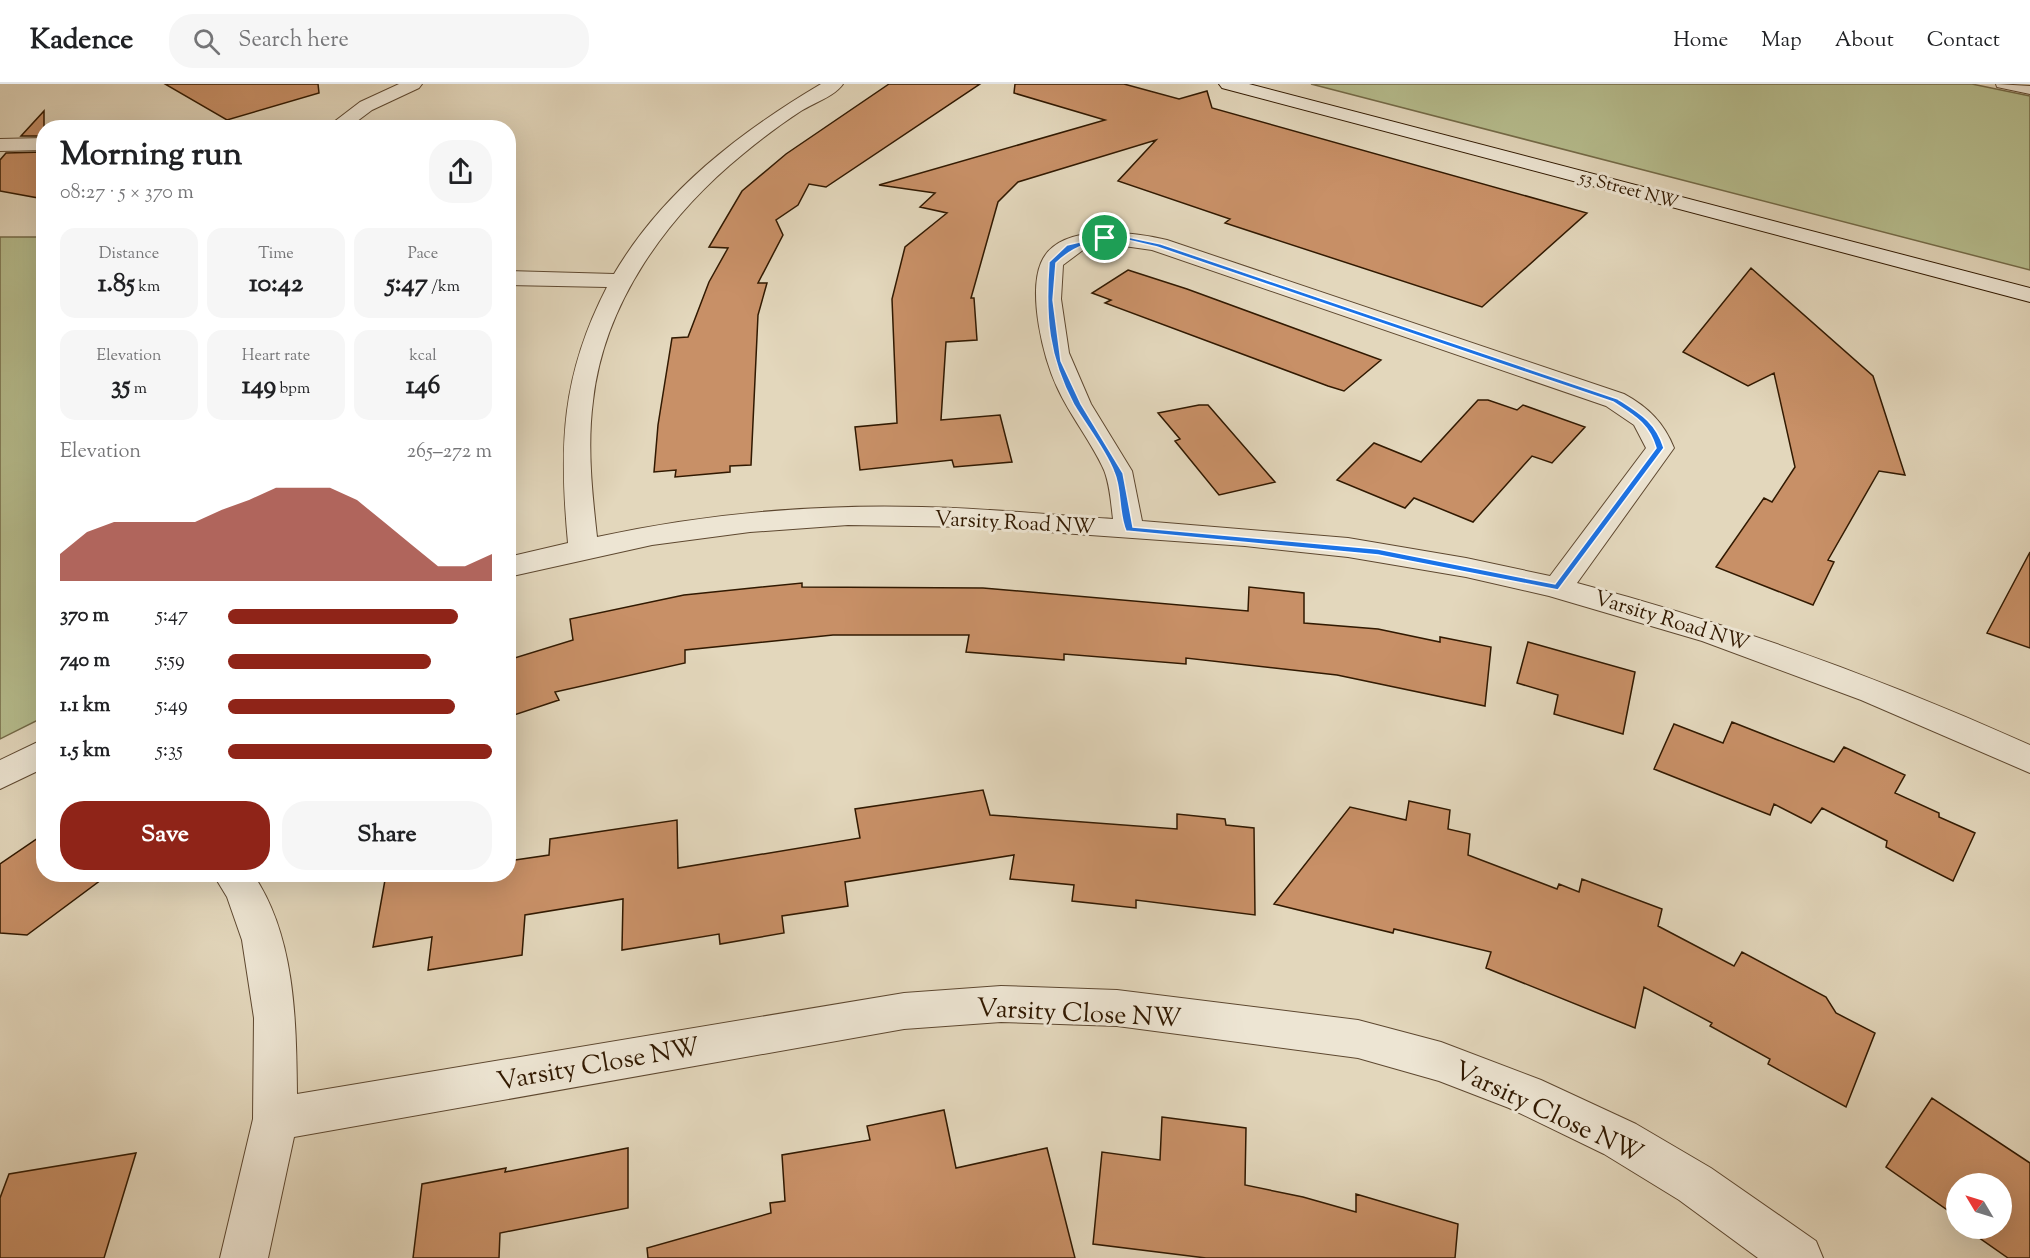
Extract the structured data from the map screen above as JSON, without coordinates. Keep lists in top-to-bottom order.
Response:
{
  "streets": {
    "street": ["53 Street NW", "Varsity Road NW", "Varsity Close NW"]
  },
  "north": "top left",
  "page": {
    "header": "Kadence",
    "search": "Search here",
    "nav": [
      "Home",
      "Map",
      "About",
      "Contact"
    ],
    "heading": ["Morning run", "08:27 · 5 × 370 m"],
    "stats": [
      ["Distance", "1.85 km"],
      ["Time", "10:42"],
      ["Pace", "5:47 /km"],
      ["Elevation", "35 m"],
      ["Heart rate", "149 bpm"],
      ["kcal", "146"]
    ],
    "chart": ["Elevation", "265–272 m"],
    "list": [
      {
        "name": "370 m",
        "note": "5:47"
      },
      {
        "name": "740 m",
        "note": "5:59"
      },
      {
        "name": "1.1 km",
        "note": "5:49"
      },
      {
        "name": "1.5 km",
        "note": "5:35"
      }
    ],
    "buttons": ["Save", "Share"]
  }
}
